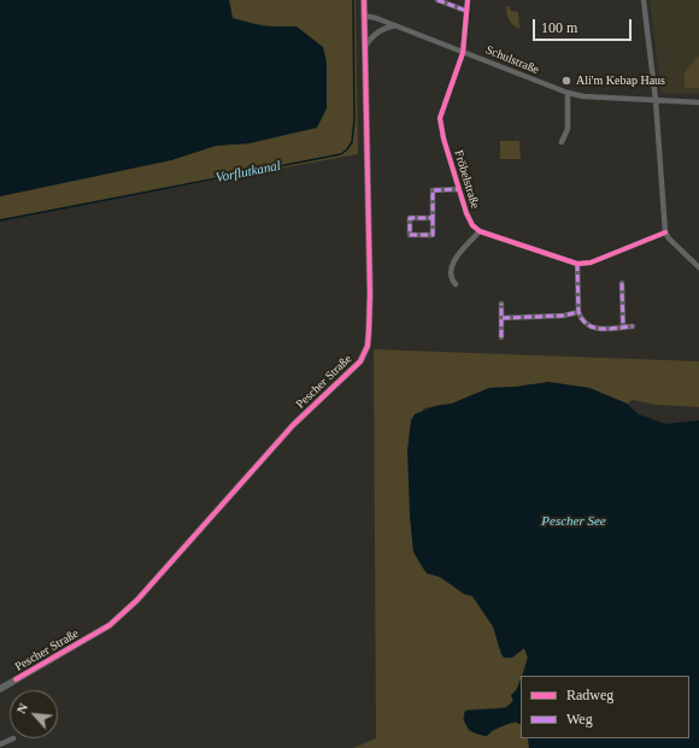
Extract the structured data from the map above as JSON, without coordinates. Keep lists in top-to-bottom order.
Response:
{
  "streets": {
    "street": ["Schulstraße", "Fröbelstraße", "Pescher Straße"]
  },
  "crossings": [
    ["Schulstraße", "Fröbelstraße"],
    ["Schulstraße", "Pescher Straße"]
  ],
  "water": ["Vorflutkanal", "Pescher See"],
  "places": ["Ali'm Kebap Haus"],
  "legend": ["Radweg", "Weg"],
  "scale_bar": "100 m",
  "north": "top left"
}
